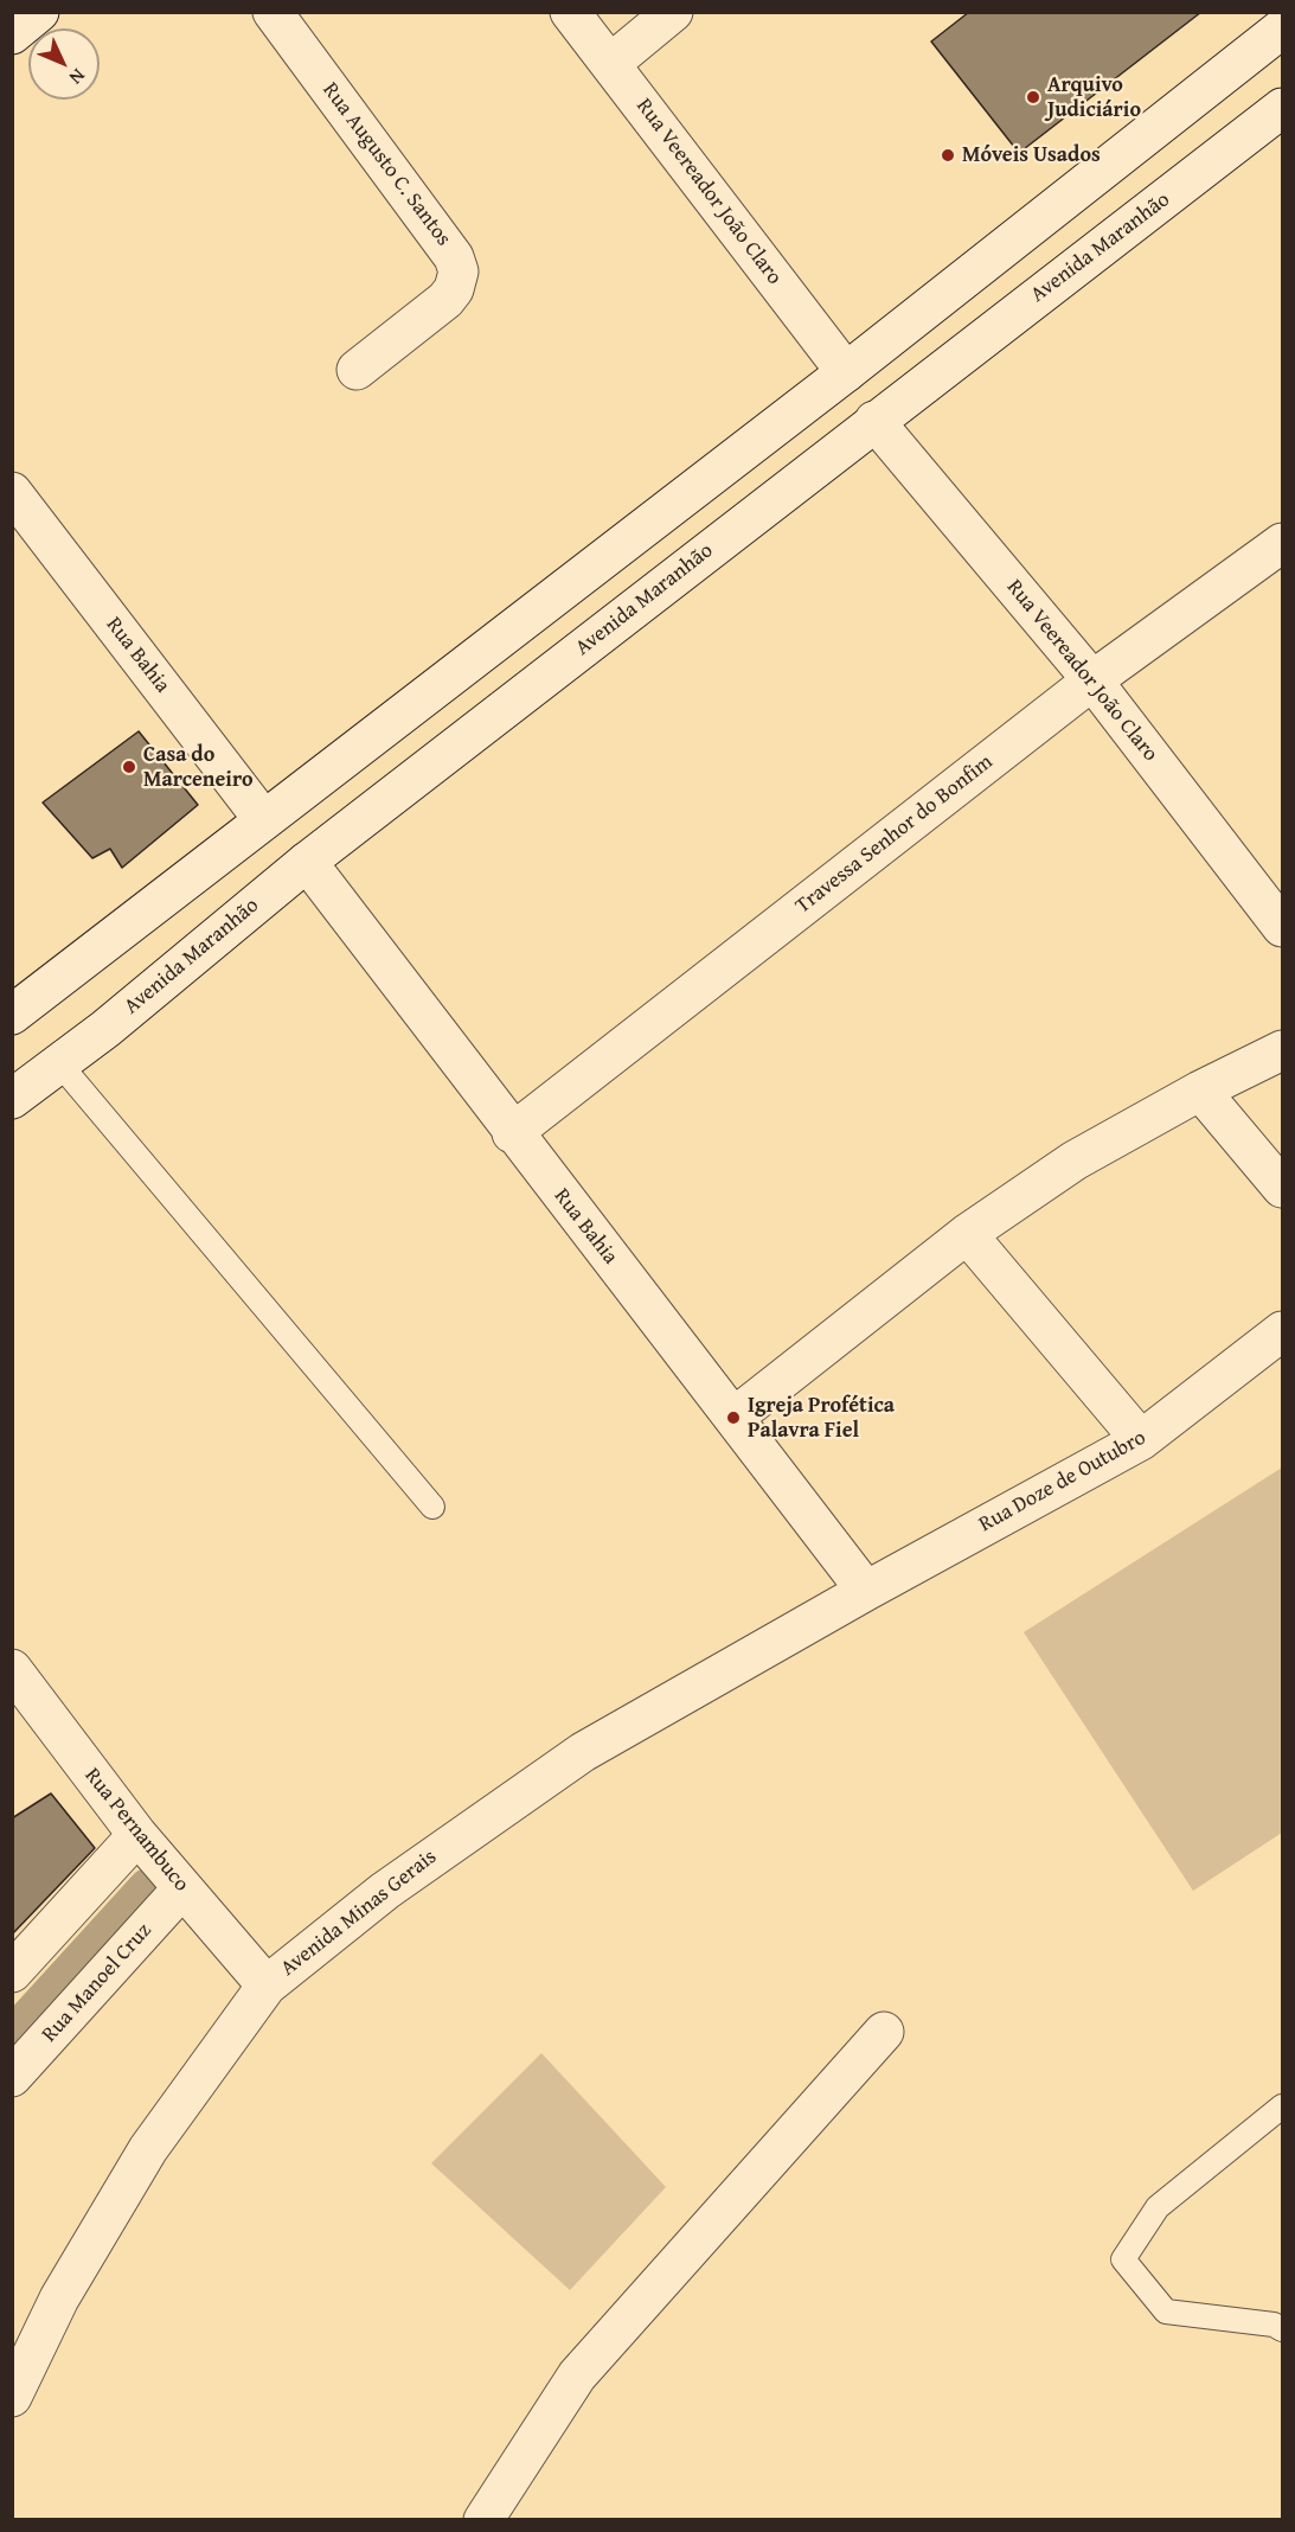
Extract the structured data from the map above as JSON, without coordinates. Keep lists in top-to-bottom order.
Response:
{
  "streets": {
    "street": [
      "Rua Augusto C. Santos",
      "Rua Veereador João Claro",
      "Avenida Maranhão",
      "Rua Bahia",
      "Travessa Senhor do Bonfim",
      "Rua Doze de Outubro",
      "Rua Pernambuco",
      "Avenida Minas Gerais",
      "Rua Manoel Cruz"
    ]
  },
  "crossings": [
    ["Rua Veereador João Claro", "Avenida Maranhão"],
    ["Rua Veereador João Claro", "Travessa Senhor do Bonfim"],
    ["Avenida Maranhão", "Rua Bahia"],
    ["Rua Bahia", "Travessa Senhor do Bonfim"],
    ["Rua Bahia", "Rua Doze de Outubro"],
    ["Rua Bahia", "Avenida Minas Gerais"],
    ["Rua Doze de Outubro", "Avenida Minas Gerais"],
    ["Rua Pernambuco", "Avenida Minas Gerais"],
    ["Rua Pernambuco", "Rua Manoel Cruz"]
  ],
  "places": [
    "Arquivo Judiciário",
    "Móveis Usados",
    "Casa do Marceneiro",
    "Igreja Profética Palavra Fiel"
  ],
  "north": "bottom right"
}
